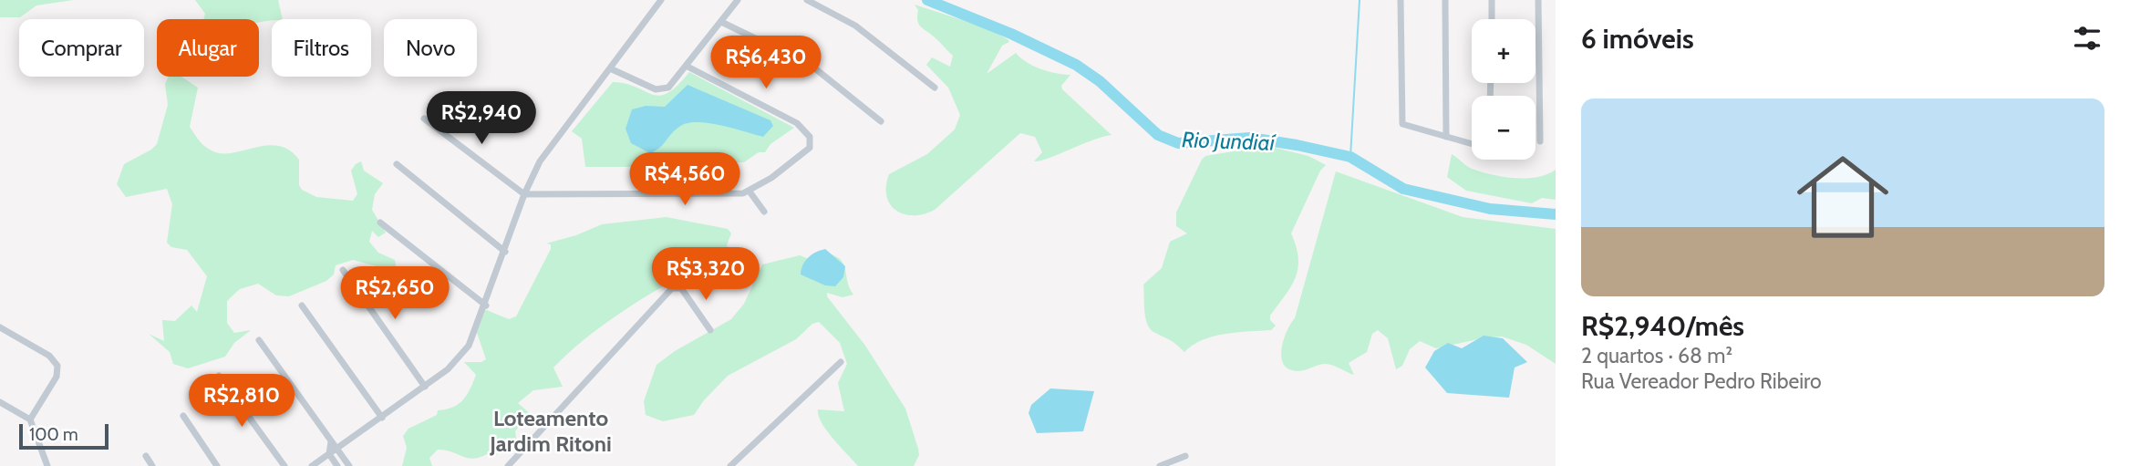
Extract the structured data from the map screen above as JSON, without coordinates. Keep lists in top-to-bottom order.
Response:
{
  "districts": ["Loteamento Jardim Ritoni"],
  "water": ["Rio Jundiaí"],
  "scale_bar": "100 m",
  "page": {
    "heading": "6 imóveis",
    "map_buttons": ["+", "−"],
    "chip": [
      "Comprar",
      "Alugar",
      "Filtros",
      "Novo"
    ],
    "price": [
      "R$6,430",
      "R$2,940",
      "R$4,560",
      "R$3,320",
      "R$2,650",
      "R$2,810"
    ],
    "list": [
      {
        "name": "R$2,940/mês",
        "note": "2 quartos · 68 m² · Rua Vereador Pedro Ribeiro"
      }
    ],
    "scale": "100 m"
  }
}
